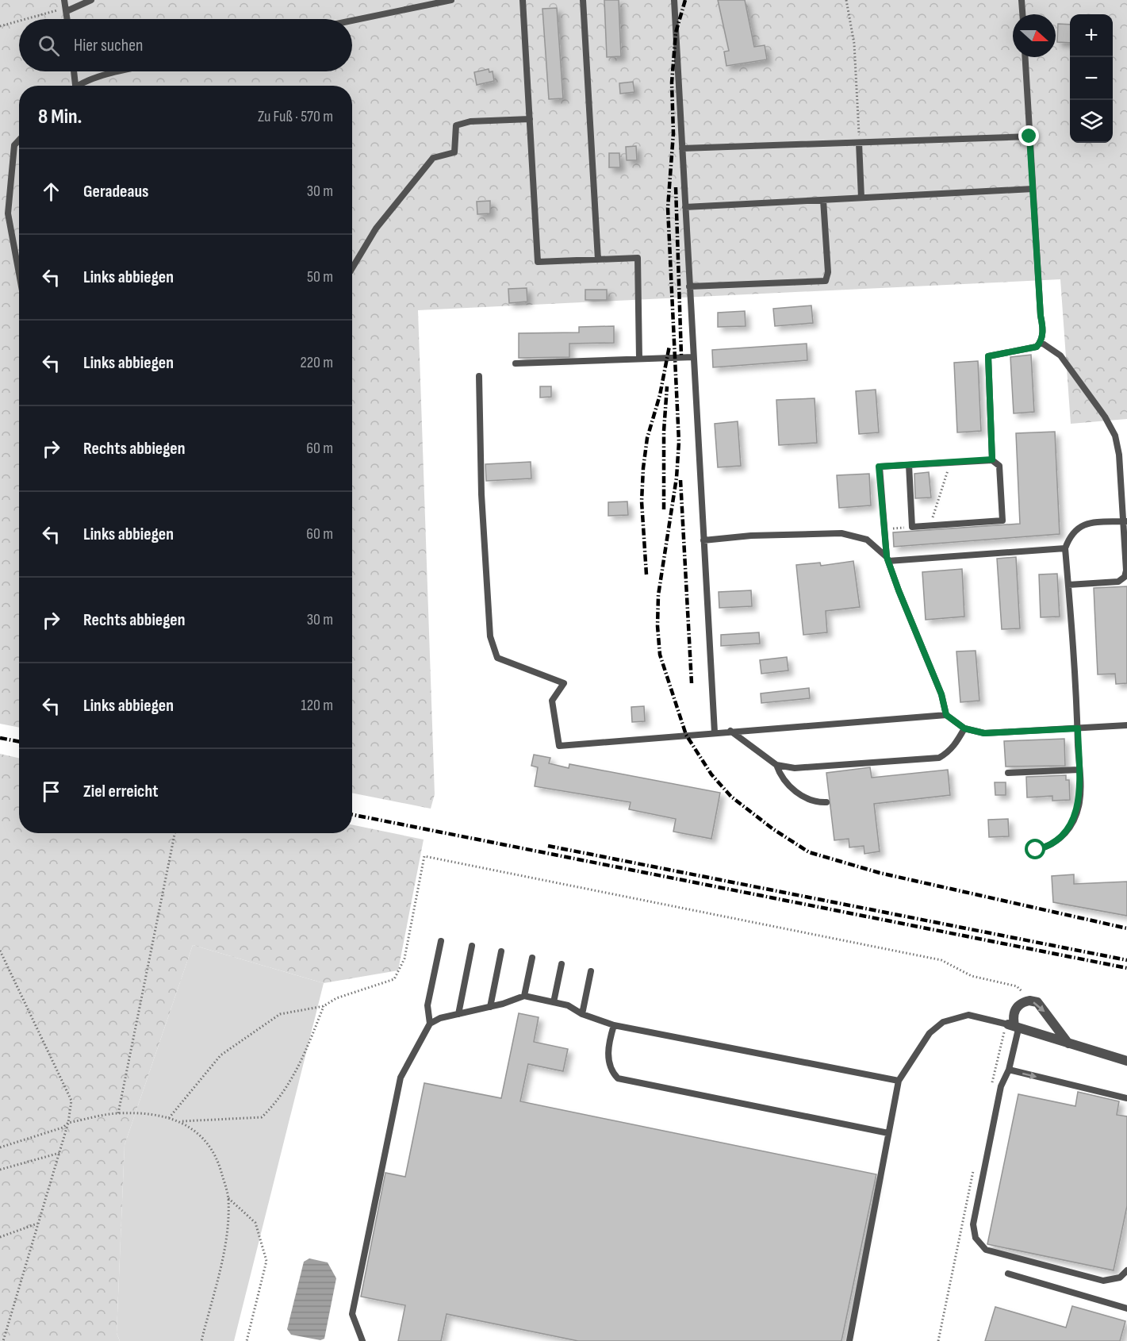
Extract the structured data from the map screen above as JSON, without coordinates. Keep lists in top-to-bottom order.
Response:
{
  "north": "right",
  "page": {
    "map_buttons": ["+", "−"],
    "search": "Hier suchen",
    "heading": ["8 Min.", "Zu Fuß · 570 m"],
    "list": [
      ["Geradeaus", "30 m"],
      ["Links abbiegen", "50 m"],
      ["Links abbiegen", "220 m"],
      ["Rechts abbiegen", "60 m"],
      ["Links abbiegen", "60 m"],
      ["Rechts abbiegen", "30 m"],
      ["Links abbiegen", "120 m"],
      "Ziel erreicht"
    ]
  }
}
